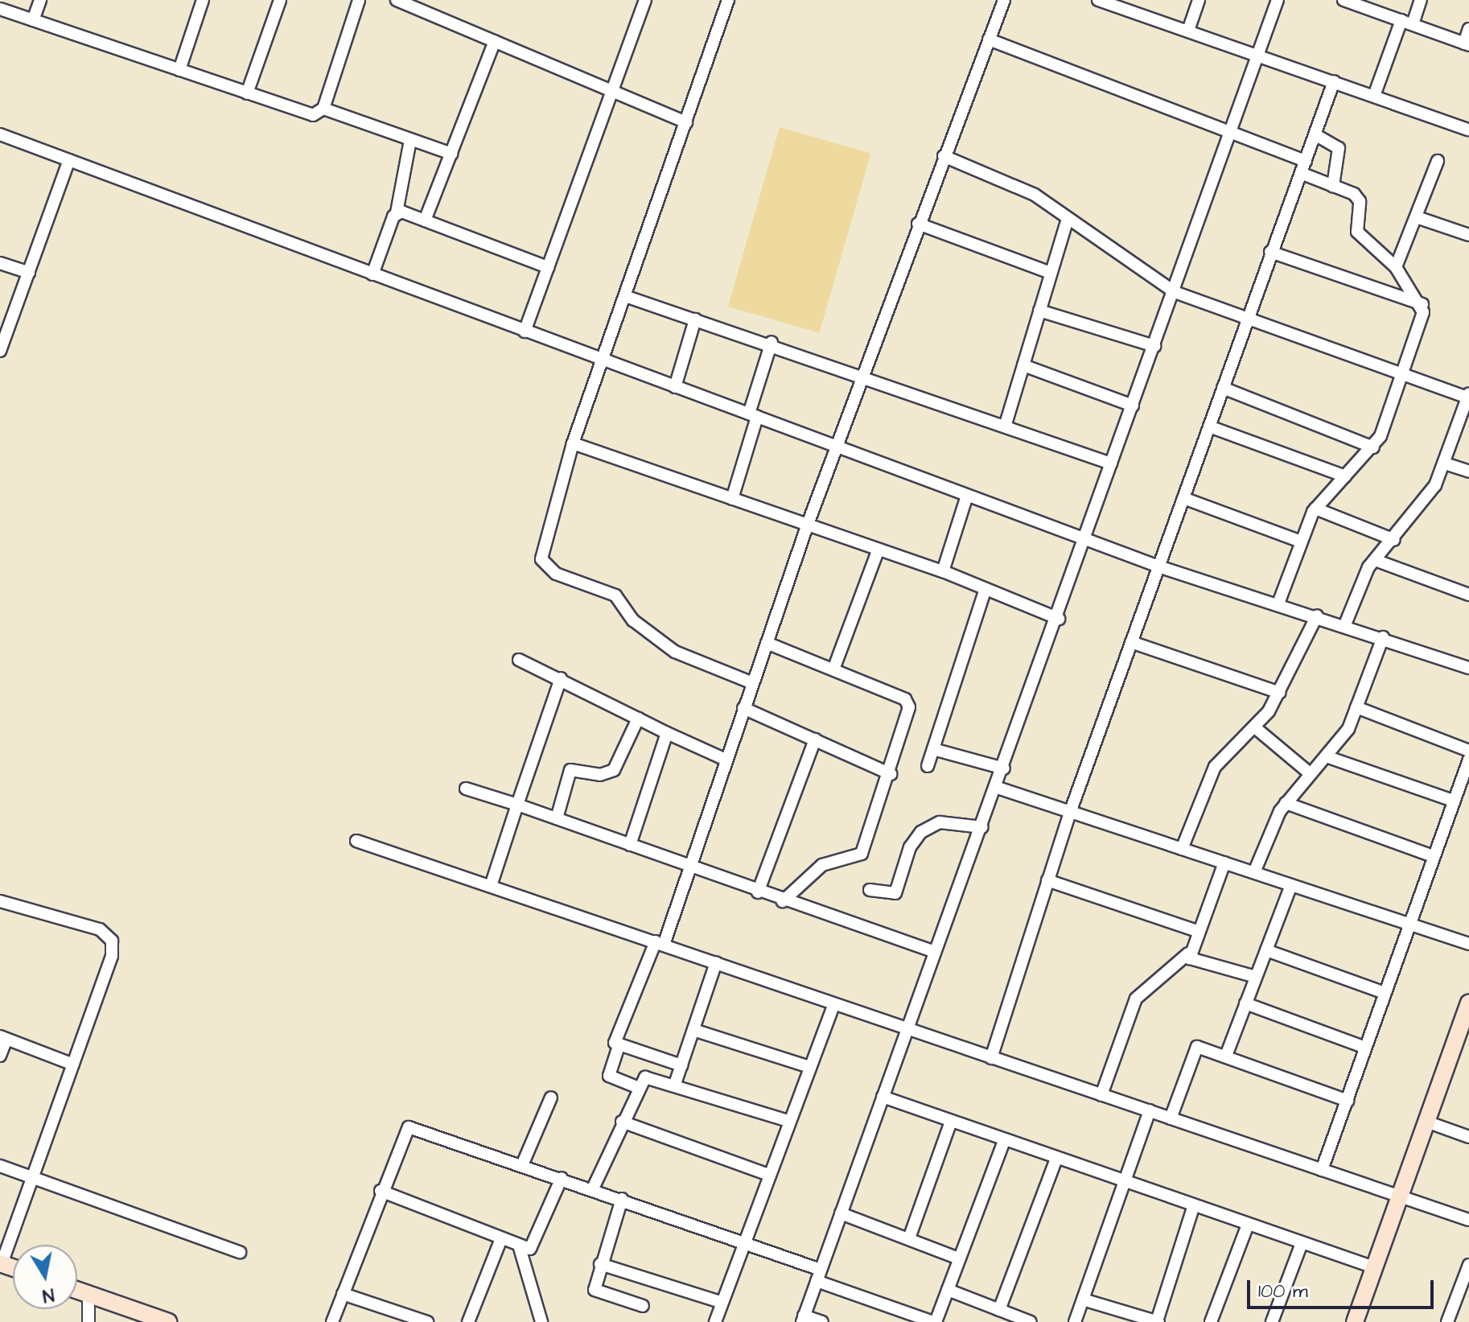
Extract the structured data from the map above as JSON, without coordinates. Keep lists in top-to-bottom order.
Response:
{
  "scale_bar": "100 m",
  "north": "bottom"
}
